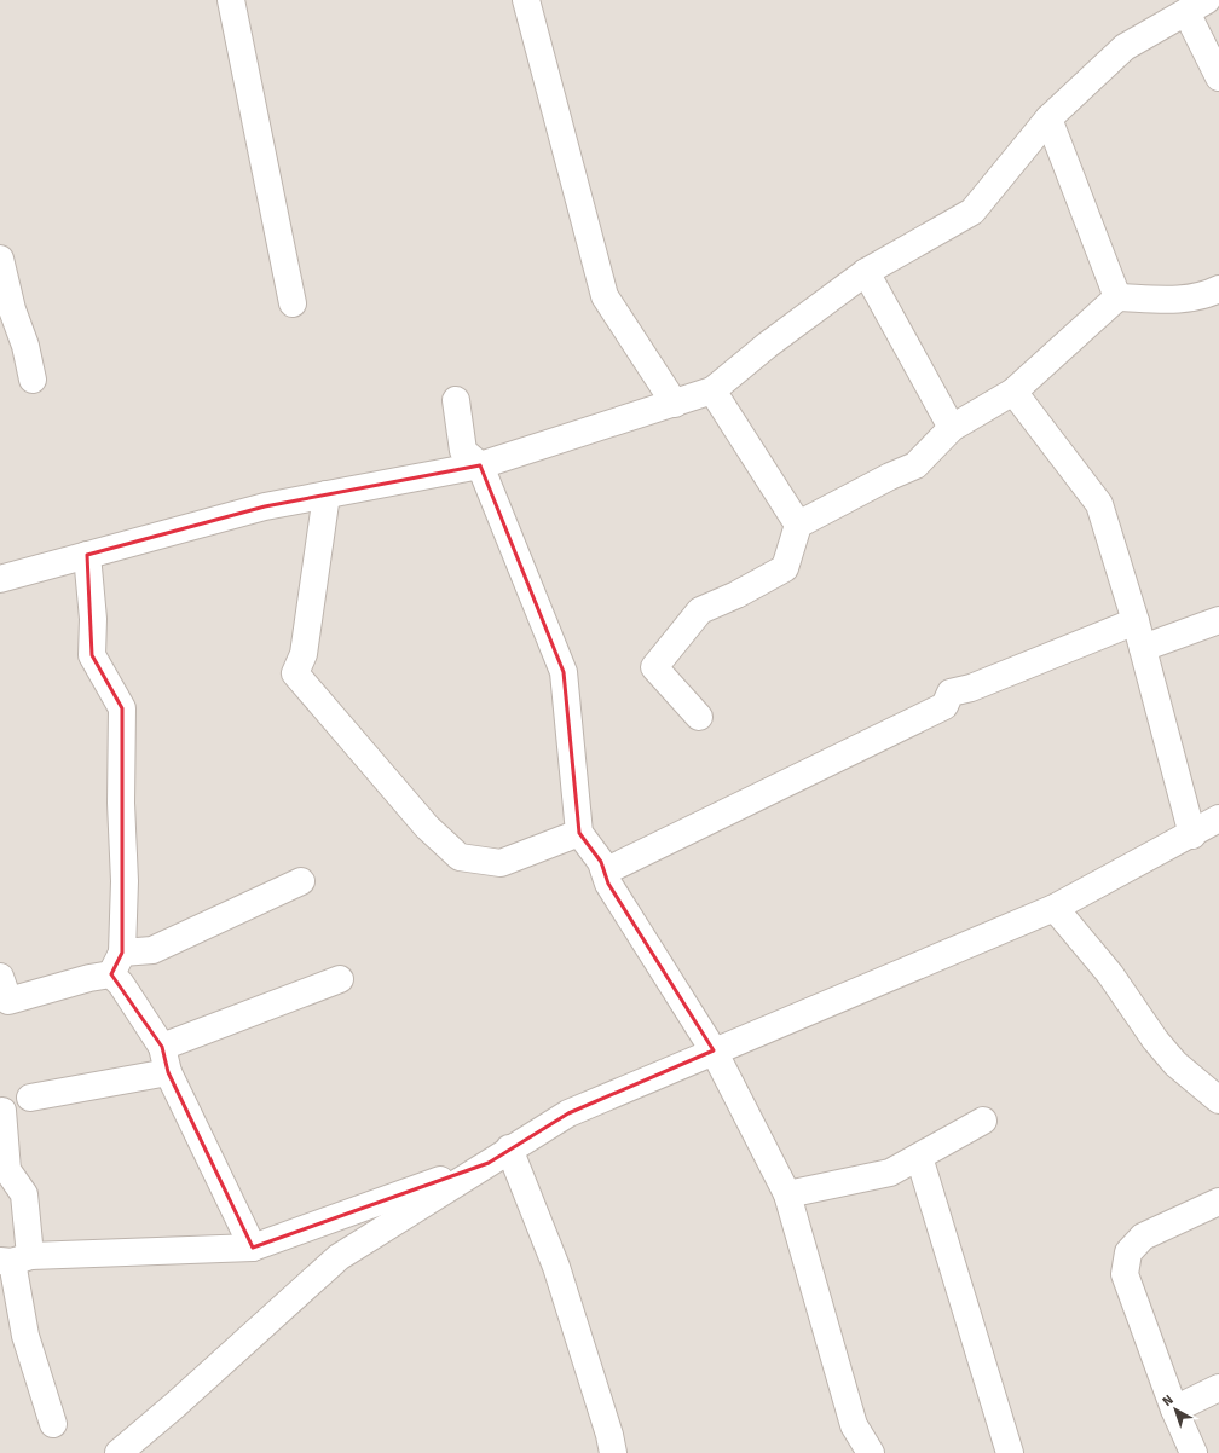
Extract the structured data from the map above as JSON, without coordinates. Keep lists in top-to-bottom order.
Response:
{
  "north": "top left"
}
